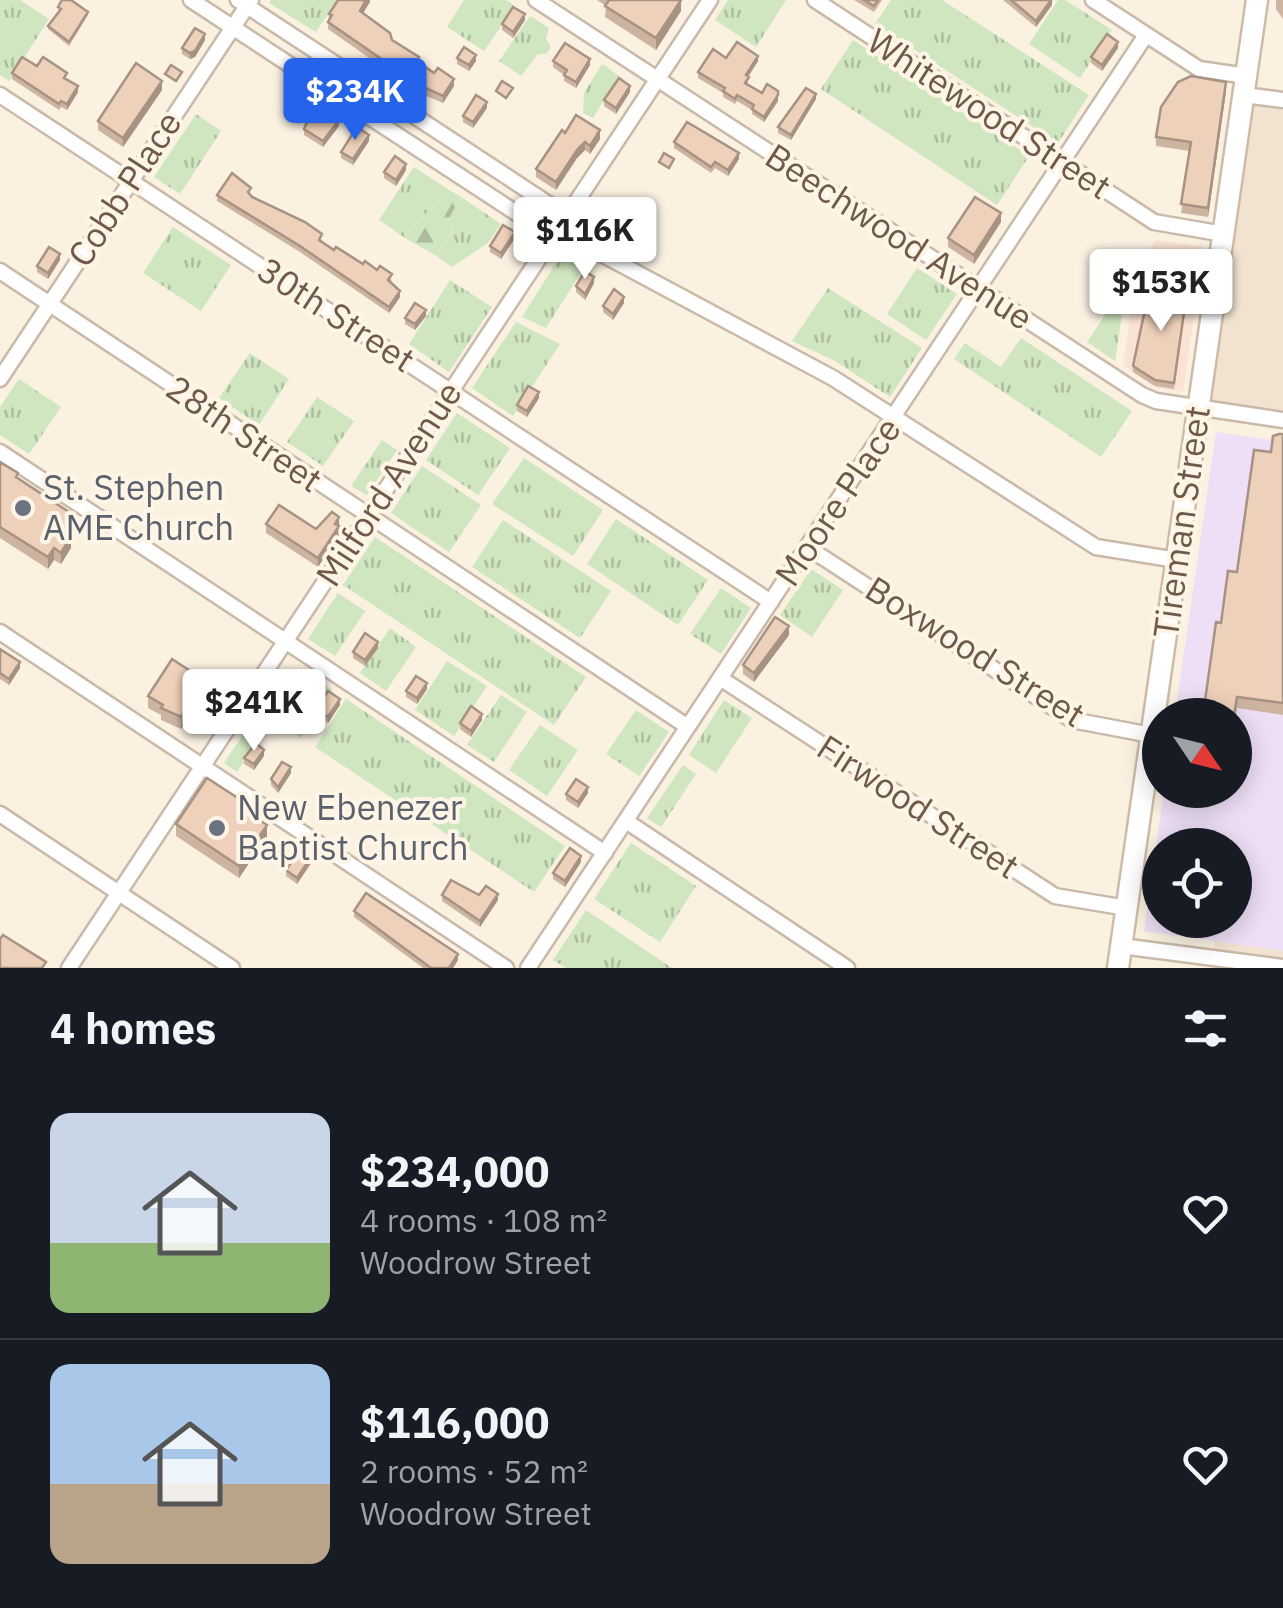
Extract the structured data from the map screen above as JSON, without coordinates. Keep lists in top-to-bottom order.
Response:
{
  "streets": {
    "street": [
      "Whitewood Street",
      "Cobb Place",
      "Beechwood Avenue",
      "30th Street",
      "28th Street",
      "Milford Avenue",
      "Moore Place",
      "Tireman Street",
      "Boxwood Street",
      "Firwood Street"
    ]
  },
  "crossings": [
    ["Whitewood Street", "Moore Place"],
    ["Whitewood Street", "Tireman Street"],
    ["Cobb Place", "30th Street"],
    ["Cobb Place", "28th Street"],
    ["Beechwood Avenue", "Milford Avenue"],
    ["Beechwood Avenue", "Moore Place"],
    ["Beechwood Avenue", "Tireman Street"],
    ["30th Street", "Milford Avenue"],
    ["30th Street", "Moore Place"],
    ["28th Street", "Milford Avenue"],
    ["28th Street", "Moore Place"],
    ["Moore Place", "Boxwood Street"],
    ["Moore Place", "Firwood Street"],
    ["Tireman Street", "Firwood Street"]
  ],
  "places": ["St. Stephen AME Church", "New Ebenezer Baptist Church"],
  "north": "bottom right",
  "page": {
    "price": [
      "$234K",
      "$116K",
      "$153K",
      "$241K"
    ],
    "heading": "4 homes",
    "list": [
      {
        "name": "$234,000",
        "note": "4 rooms · 108 m² · Woodrow Street"
      },
      {
        "name": "$116,000",
        "note": "2 rooms · 52 m² · Woodrow Street"
      }
    ]
  }
}
